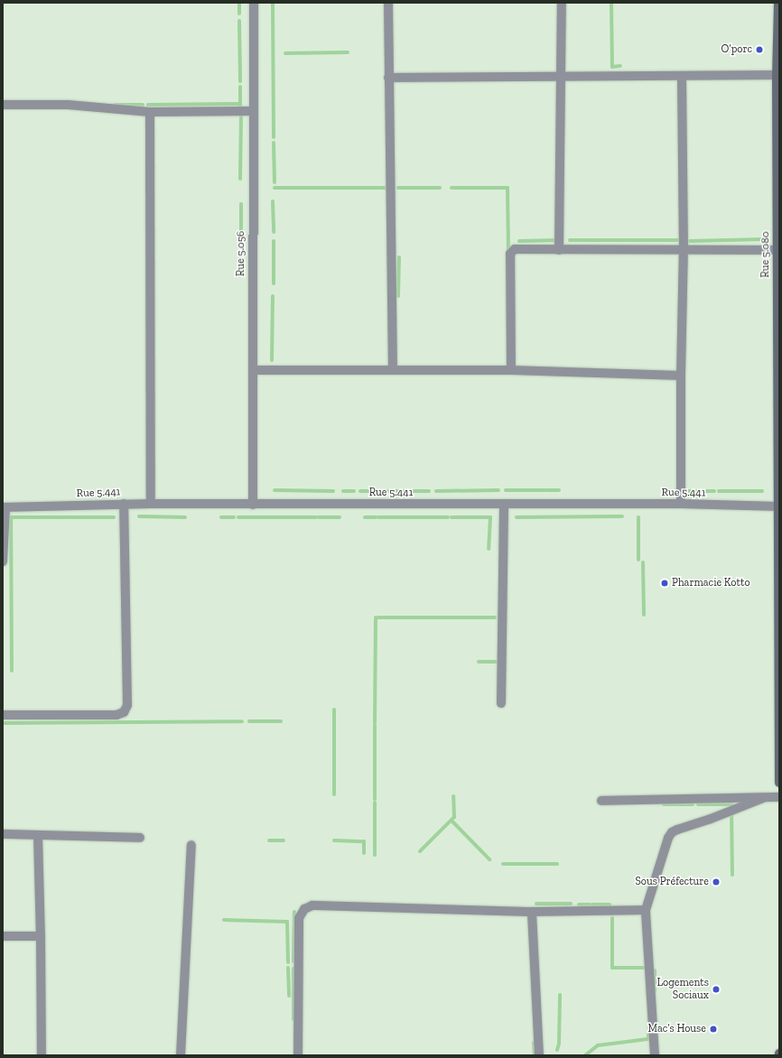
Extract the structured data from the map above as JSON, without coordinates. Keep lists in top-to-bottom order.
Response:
{
  "streets": {
    "main road": ["Rue 5.080"],
    "street": ["Rue 5.056", "Rue 5.441"]
  },
  "crossings": [
    ["Rue 5.056", "Rue 5.441"],
    ["Rue 5.080", "Rue 5.441"]
  ],
  "places": [
    "O’porc",
    "Pharmacie Kotto",
    "Sous Préfecture",
    "Logements Sociaux",
    "Mac’s House"
  ]
}
